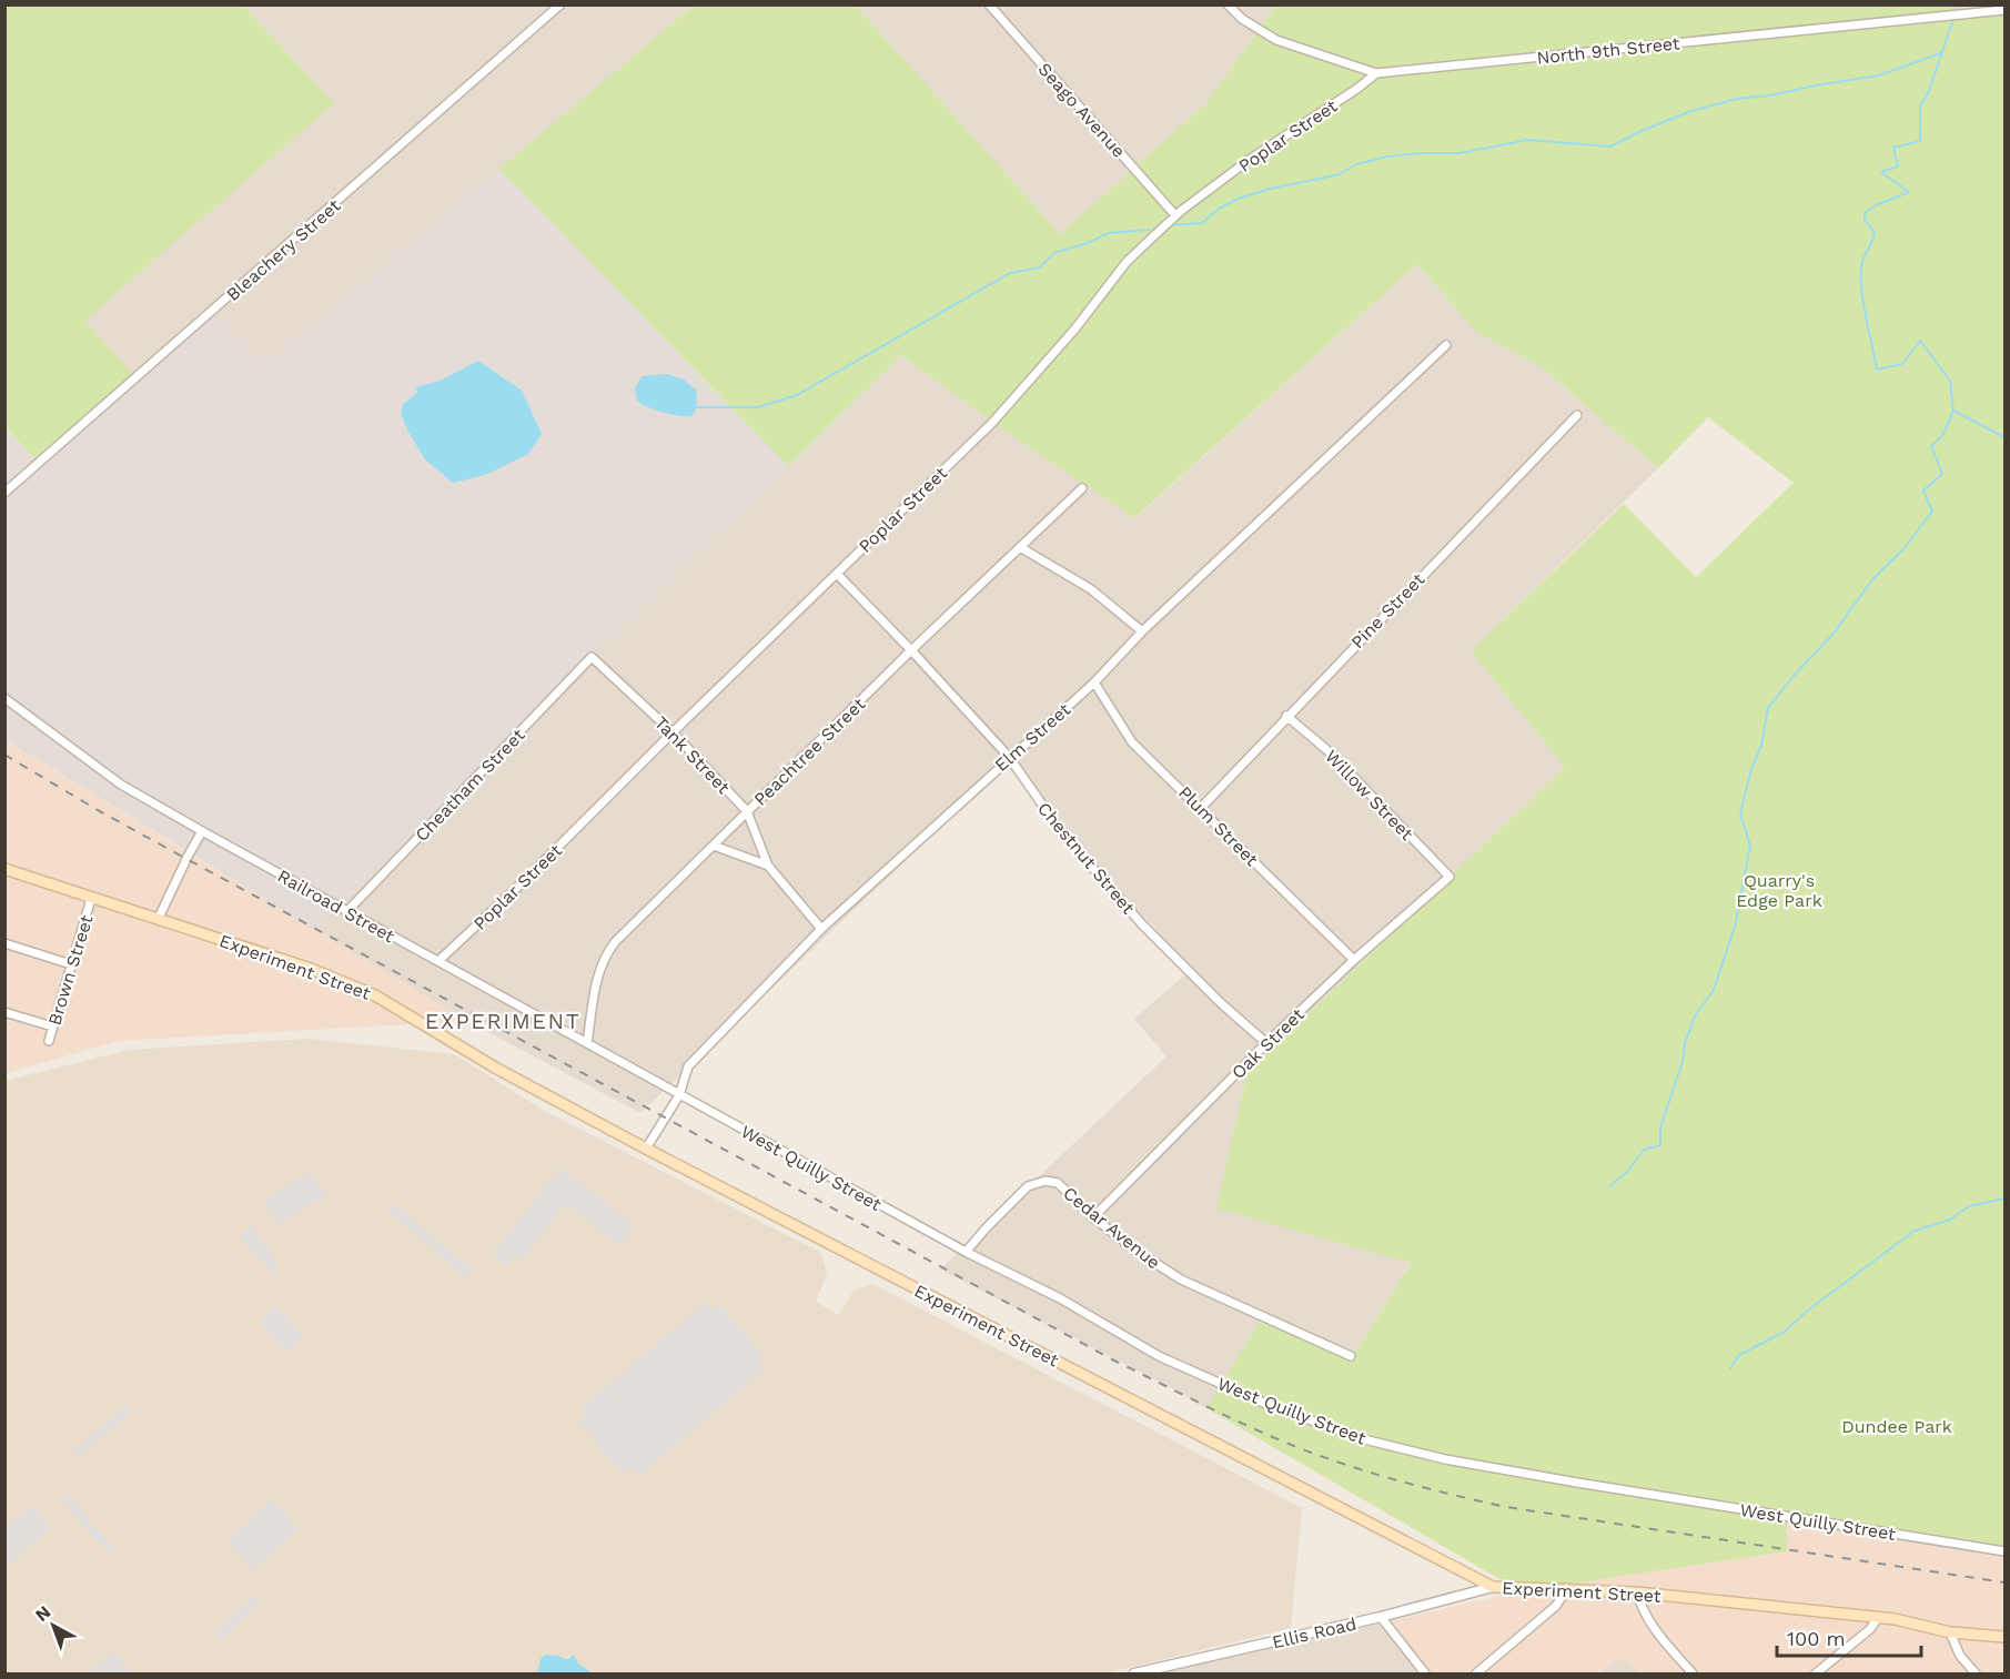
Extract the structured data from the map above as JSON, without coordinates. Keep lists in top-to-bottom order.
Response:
{
  "streets": {
    "main road": ["Experiment Street"],
    "street": [
      "North 9th Street",
      "Seago Avenue",
      "Poplar Street",
      "Bleachery Street",
      "Pine Street",
      "Elm Street",
      "Peachtree Street",
      "Tank Street",
      "Cheatham Street",
      "Willow Street",
      "Plum Street",
      "Chestnut Street",
      "Railroad Street",
      "Brown Street",
      "Oak Street",
      "West Quilly Street",
      "Cedar Avenue",
      "Ellis Road"
    ]
  },
  "crossings": [
    ["North 9th Street", "Poplar Street"],
    ["Seago Avenue", "Poplar Street"],
    ["Poplar Street", "Tank Street"],
    ["Poplar Street", "Chestnut Street"],
    ["Poplar Street", "Railroad Street"],
    ["Pine Street", "Willow Street"],
    ["Pine Street", "Plum Street"],
    ["Elm Street", "Tank Street"],
    ["Elm Street", "Plum Street"],
    ["Elm Street", "Chestnut Street"],
    ["Elm Street", "Railroad Street"],
    ["Elm Street", "Experiment Street"],
    ["Elm Street", "West Quilly Street"],
    ["Peachtree Street", "Tank Street"],
    ["Peachtree Street", "Chestnut Street"],
    ["Peachtree Street", "Railroad Street"],
    ["Tank Street", "Cheatham Street"],
    ["Cheatham Street", "Railroad Street"],
    ["Willow Street", "Oak Street"],
    ["Plum Street", "Oak Street"],
    ["Chestnut Street", "Oak Street"],
    ["Railroad Street", "West Quilly Street"],
    ["Experiment Street", "Brown Street"],
    ["Experiment Street", "Ellis Road"],
    ["Oak Street", "Cedar Avenue"],
    ["West Quilly Street", "Cedar Avenue"]
  ],
  "districts": ["EXPERIMENT"],
  "parks": ["Quarry's Edge Park", "Dundee Park"],
  "scale_bar": "100 m",
  "north": "top left"
}
